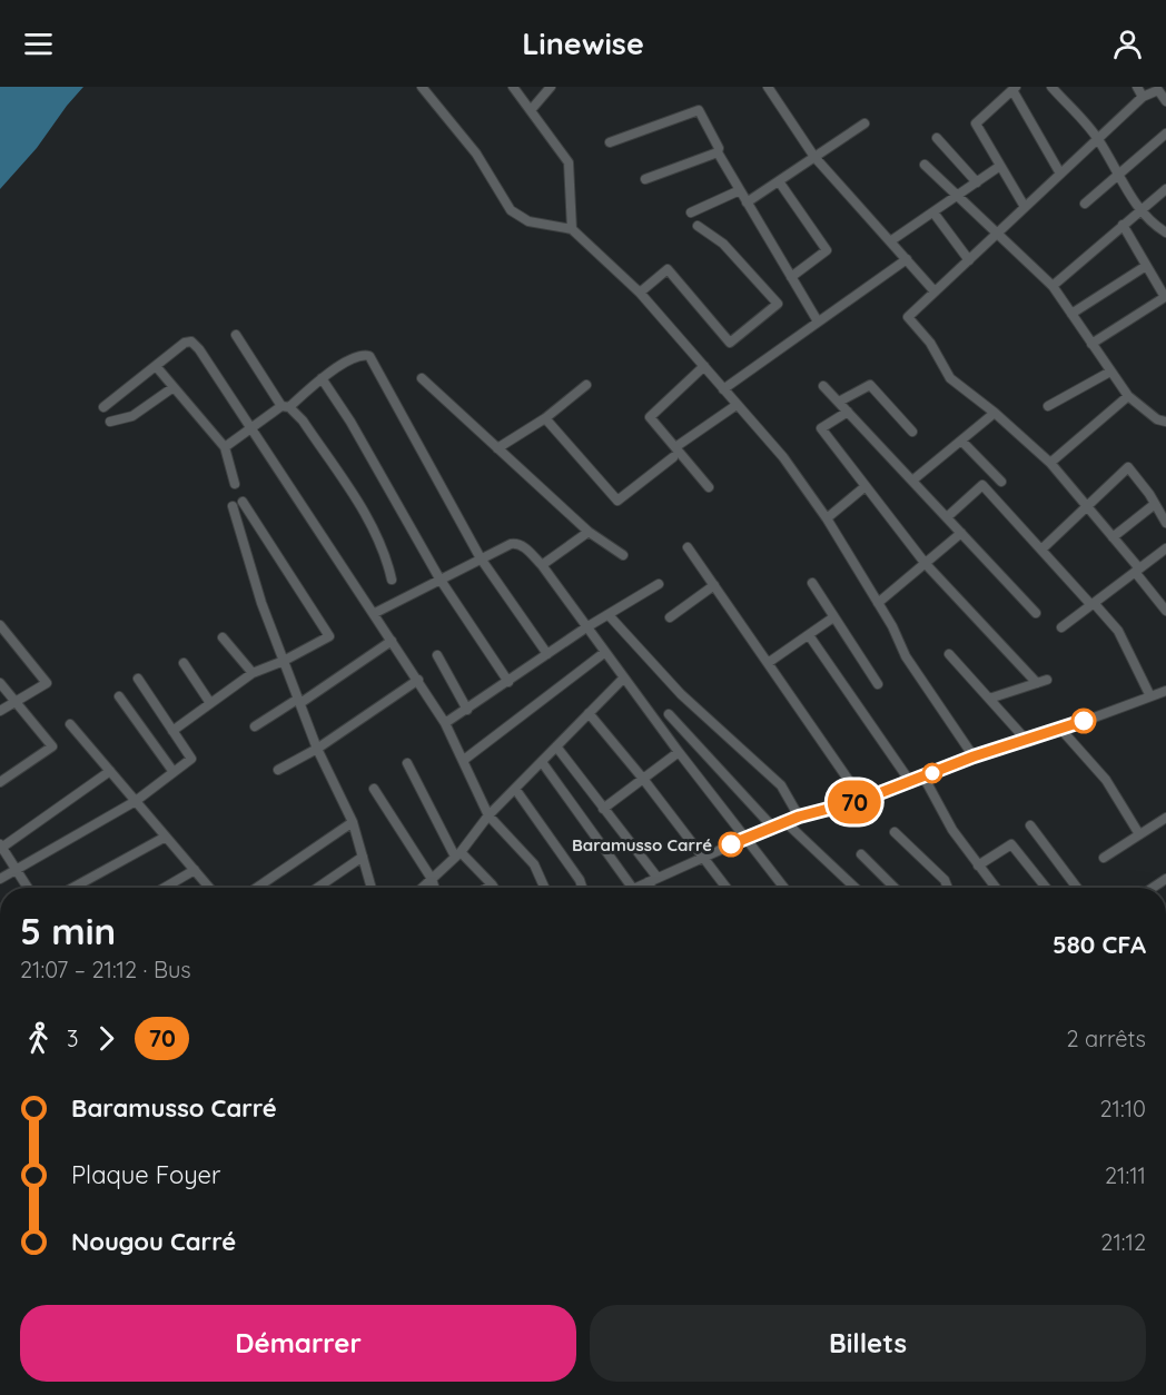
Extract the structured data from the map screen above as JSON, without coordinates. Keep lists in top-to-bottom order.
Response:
{
  "places": ["Baramusso Carré"],
  "lines": ["bus line 70"],
  "page": {
    "header": "Linewise",
    "on_map": "70",
    "heading": ["5 min", "21:07 – 21:12 · Bus", "580 CFA"],
    "legs": ["3", "70", "2 arrêts"],
    "list": [
      {
        "name": "Baramusso Carré",
        "value": "21:10"
      },
      {
        "name": "Plaque Foyer",
        "value": "21:11"
      },
      {
        "name": "Nougou Carré",
        "value": "21:12"
      }
    ],
    "buttons": ["Démarrer", "Billets"]
  }
}
